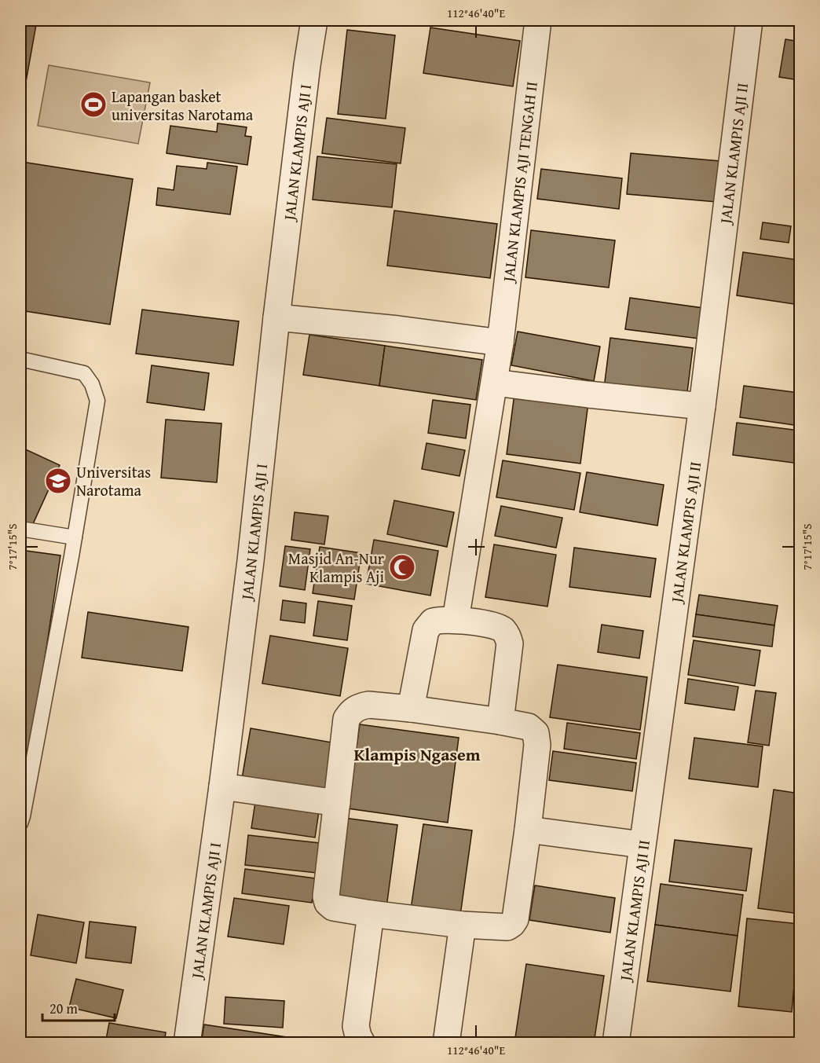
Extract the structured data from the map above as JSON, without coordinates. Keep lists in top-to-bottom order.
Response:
{
  "streets": {
    "street": ["JALAN KLAMPIS AJI I", "JALAN KLAMPIS AJI II", "JALAN KLAMPIS AJI TENGAH II"]
  },
  "districts": ["Klampis Ngasem"],
  "places": {
    "sports": ["Lapangan basket universitas Narotama"],
    "school or university": ["Universitas Narotama"],
    "mosque": ["Masjid An-Nur Klampis Aji"]
  },
  "scale_bar": "20 m",
  "coordinates": ["112°46'40\"E", "7°17'15\"S"]
}
